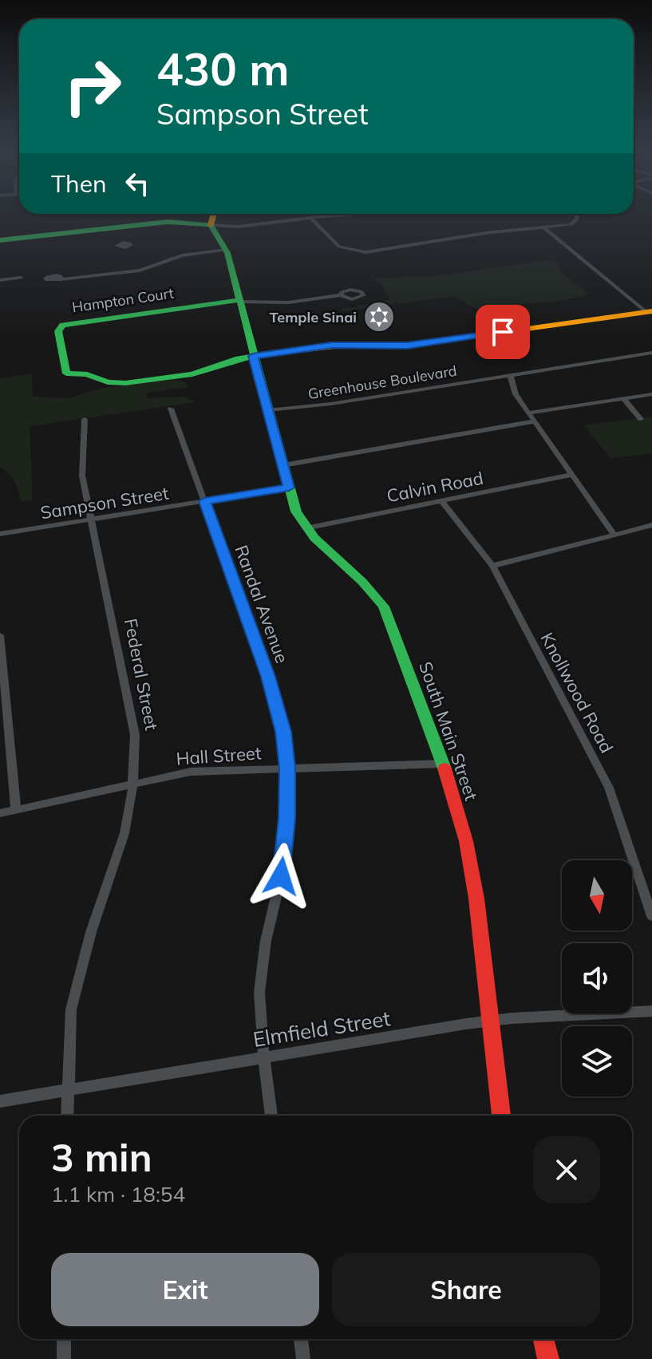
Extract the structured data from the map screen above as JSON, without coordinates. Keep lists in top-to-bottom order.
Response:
{
  "streets": {
    "street": [
      "Hampton Court",
      "Greenhouse Boulevard",
      "Calvin Road",
      "Sampson Street",
      "Randal Avenue",
      "Federal Street",
      "Knollwood Road",
      "South Main Street",
      "Hall Street",
      "Elmfield Street"
    ]
  },
  "crossings": [
    ["Hampton Court", "South Main Street"],
    ["Greenhouse Boulevard", "South Main Street"],
    ["Calvin Road", "Knollwood Road"],
    ["Calvin Road", "South Main Street"],
    ["Sampson Street", "Randal Avenue"],
    ["Sampson Street", "Federal Street"],
    ["Sampson Street", "South Main Street"],
    ["Randal Avenue", "Hall Street"],
    ["Randal Avenue", "Elmfield Street"],
    ["Federal Street", "Hall Street"],
    ["Federal Street", "Elmfield Street"],
    ["South Main Street", "Hall Street"],
    ["South Main Street", "Elmfield Street"]
  ],
  "places": {
    "synagogue": ["Temple Sinai"]
  },
  "north": "bottom",
  "page": {
    "turn": ["430 m", "Sampson Street"],
    "then": "Then",
    "heading": ["3 min", "1.1 km · 18:54"],
    "buttons": ["Exit", "Share"]
  }
}
